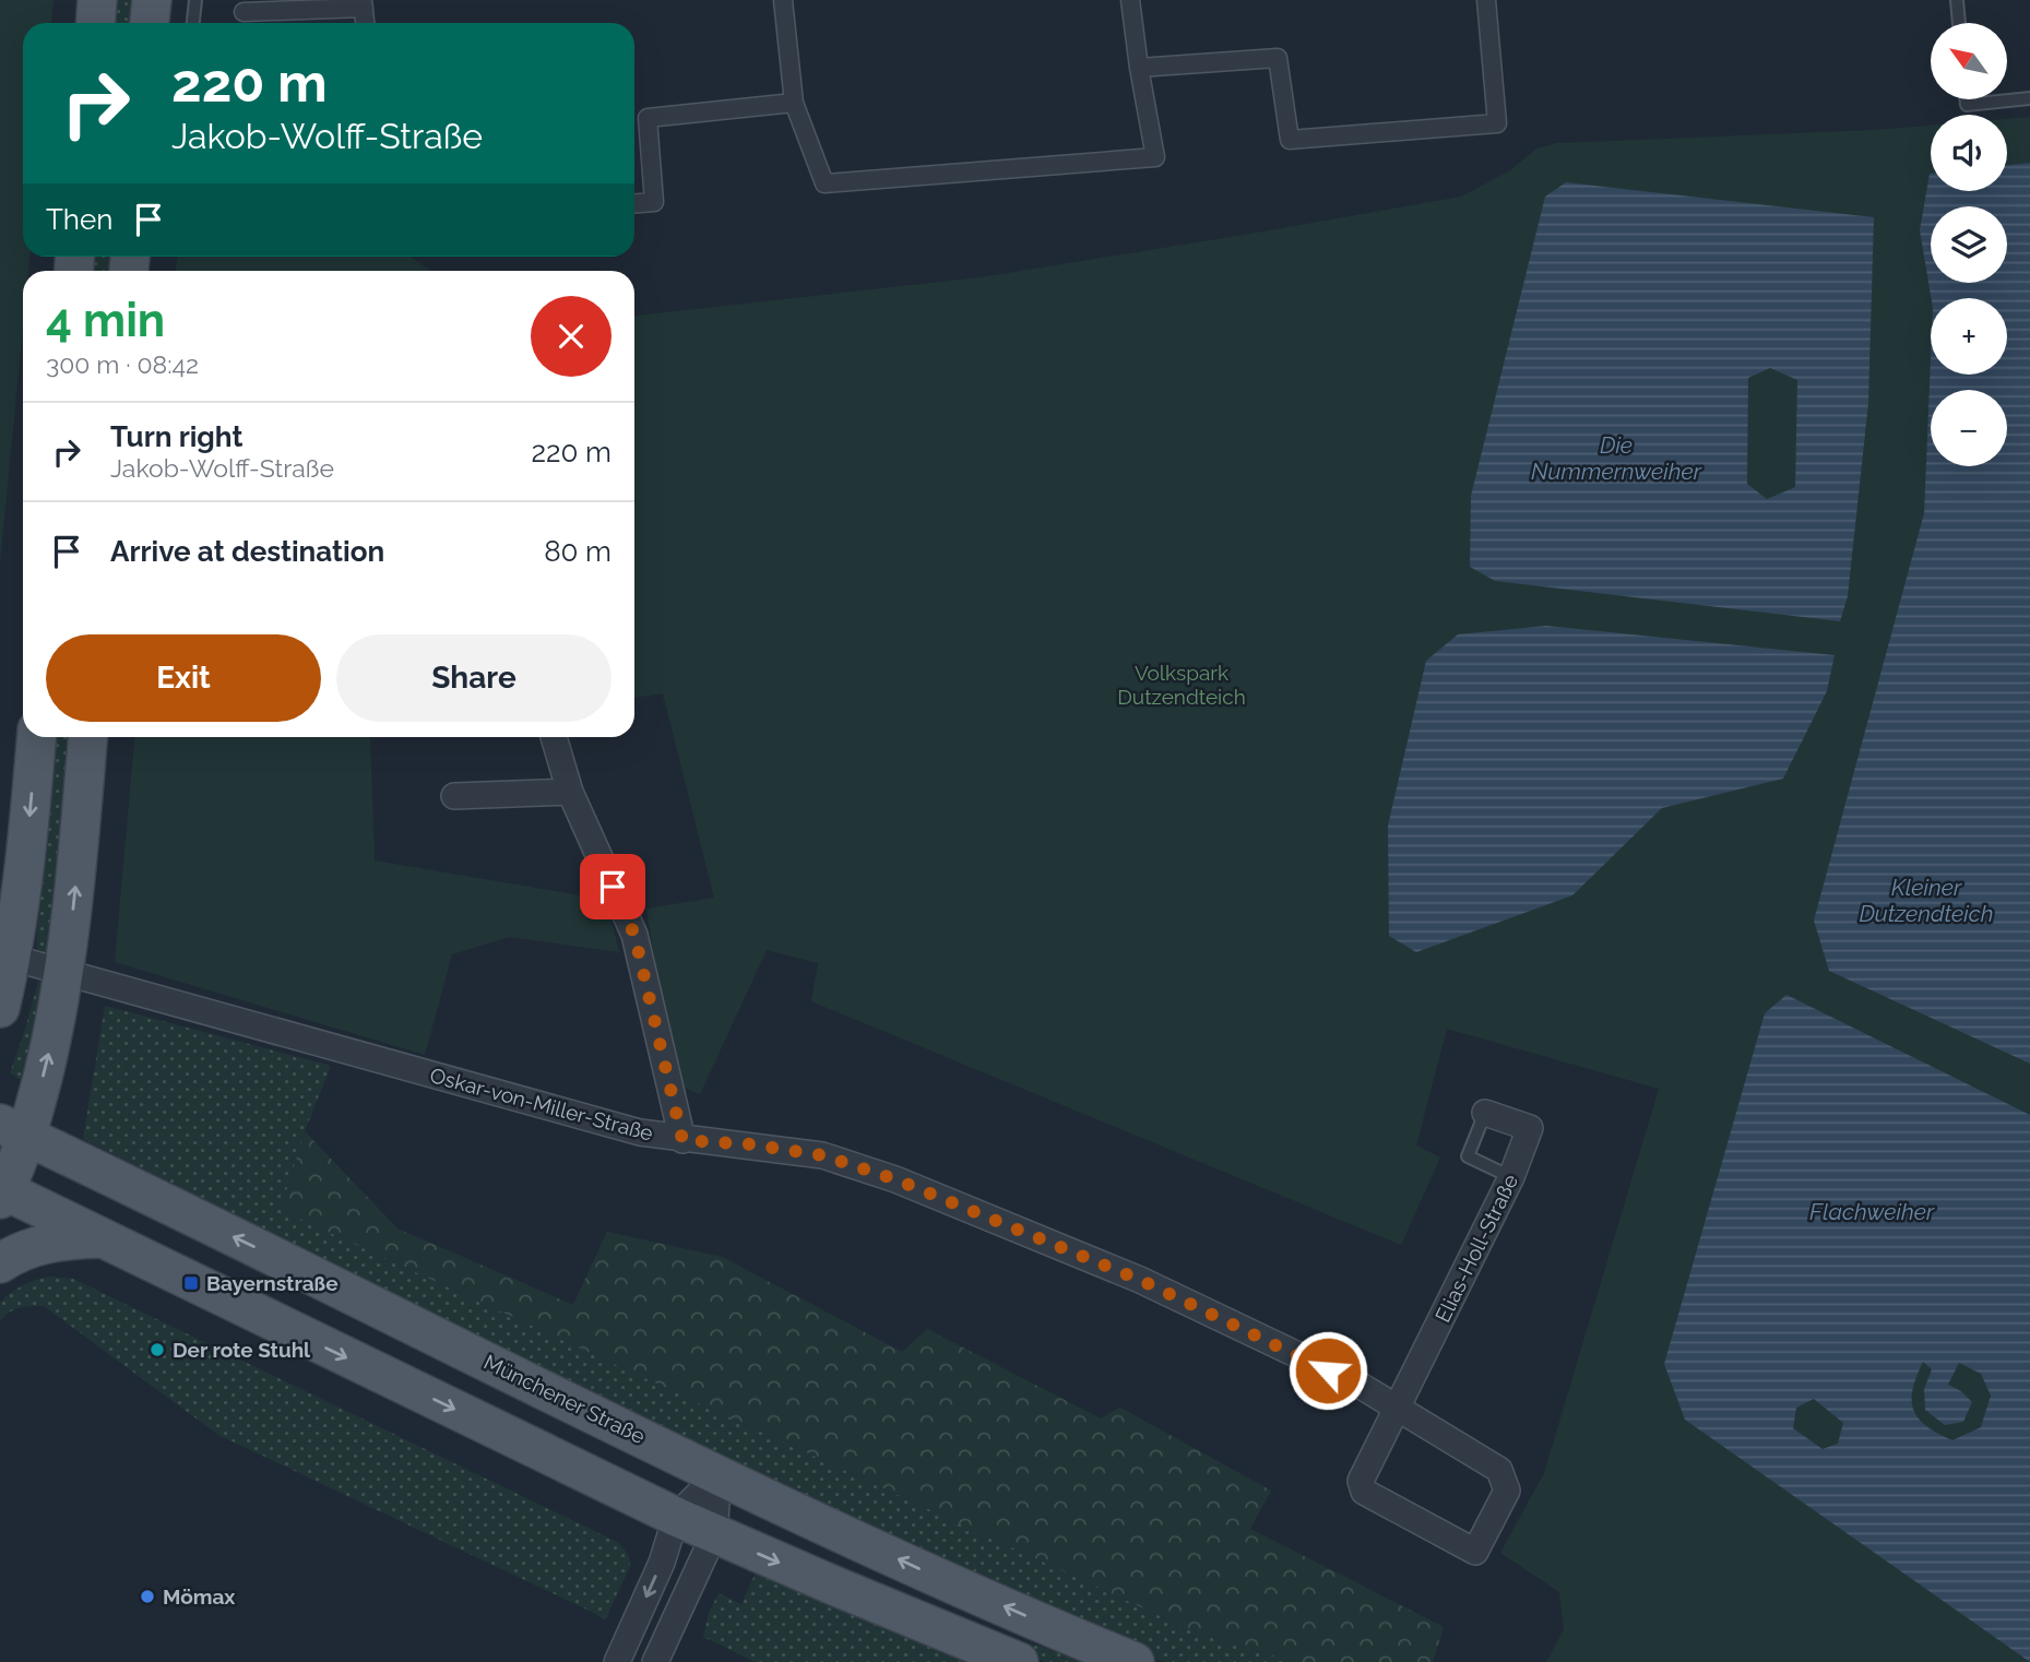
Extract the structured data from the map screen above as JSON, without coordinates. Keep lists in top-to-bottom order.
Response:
{
  "streets": {
    "main road": ["Münchener Straße"],
    "street": ["Oskar-von-Miller-Straße", "Elias-Holl-Straße"]
  },
  "crossings": [
    ["Oskar-von-Miller-Straße", "Elias-Holl-Straße"]
  ],
  "water": ["Die Nummernweiher", "Kleiner Dutzendteich", "Flachweiher"],
  "parks": ["Volkspark Dutzendteich"],
  "places": {
    "transit": ["Bayernstraße"],
    "other": ["Der rote Stuhl", "Mömax"]
  },
  "north": "top left",
  "page": {
    "map_buttons": ["+", "−"],
    "turn": ["220 m", "Jakob-Wolff-Straße"],
    "then": "Then",
    "heading": ["4 min", "300 m · 08:42"],
    "list": [
      {
        "name": "Turn right",
        "note": "Jakob-Wolff-Straße",
        "value": "220 m"
      },
      {
        "name": "Arrive at destination",
        "value": "80 m"
      }
    ],
    "buttons": ["Exit", "Share"]
  }
}
